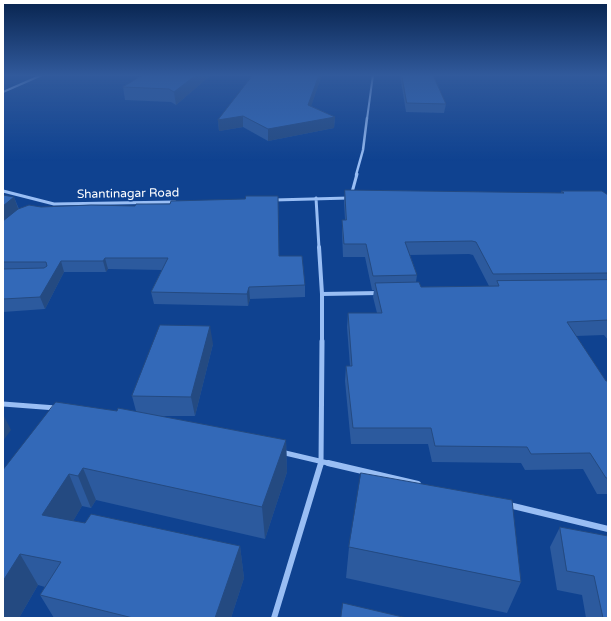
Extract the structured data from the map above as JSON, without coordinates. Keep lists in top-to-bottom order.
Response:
{
  "streets": {
    "street": ["Shantinagar Road"]
  }
}
